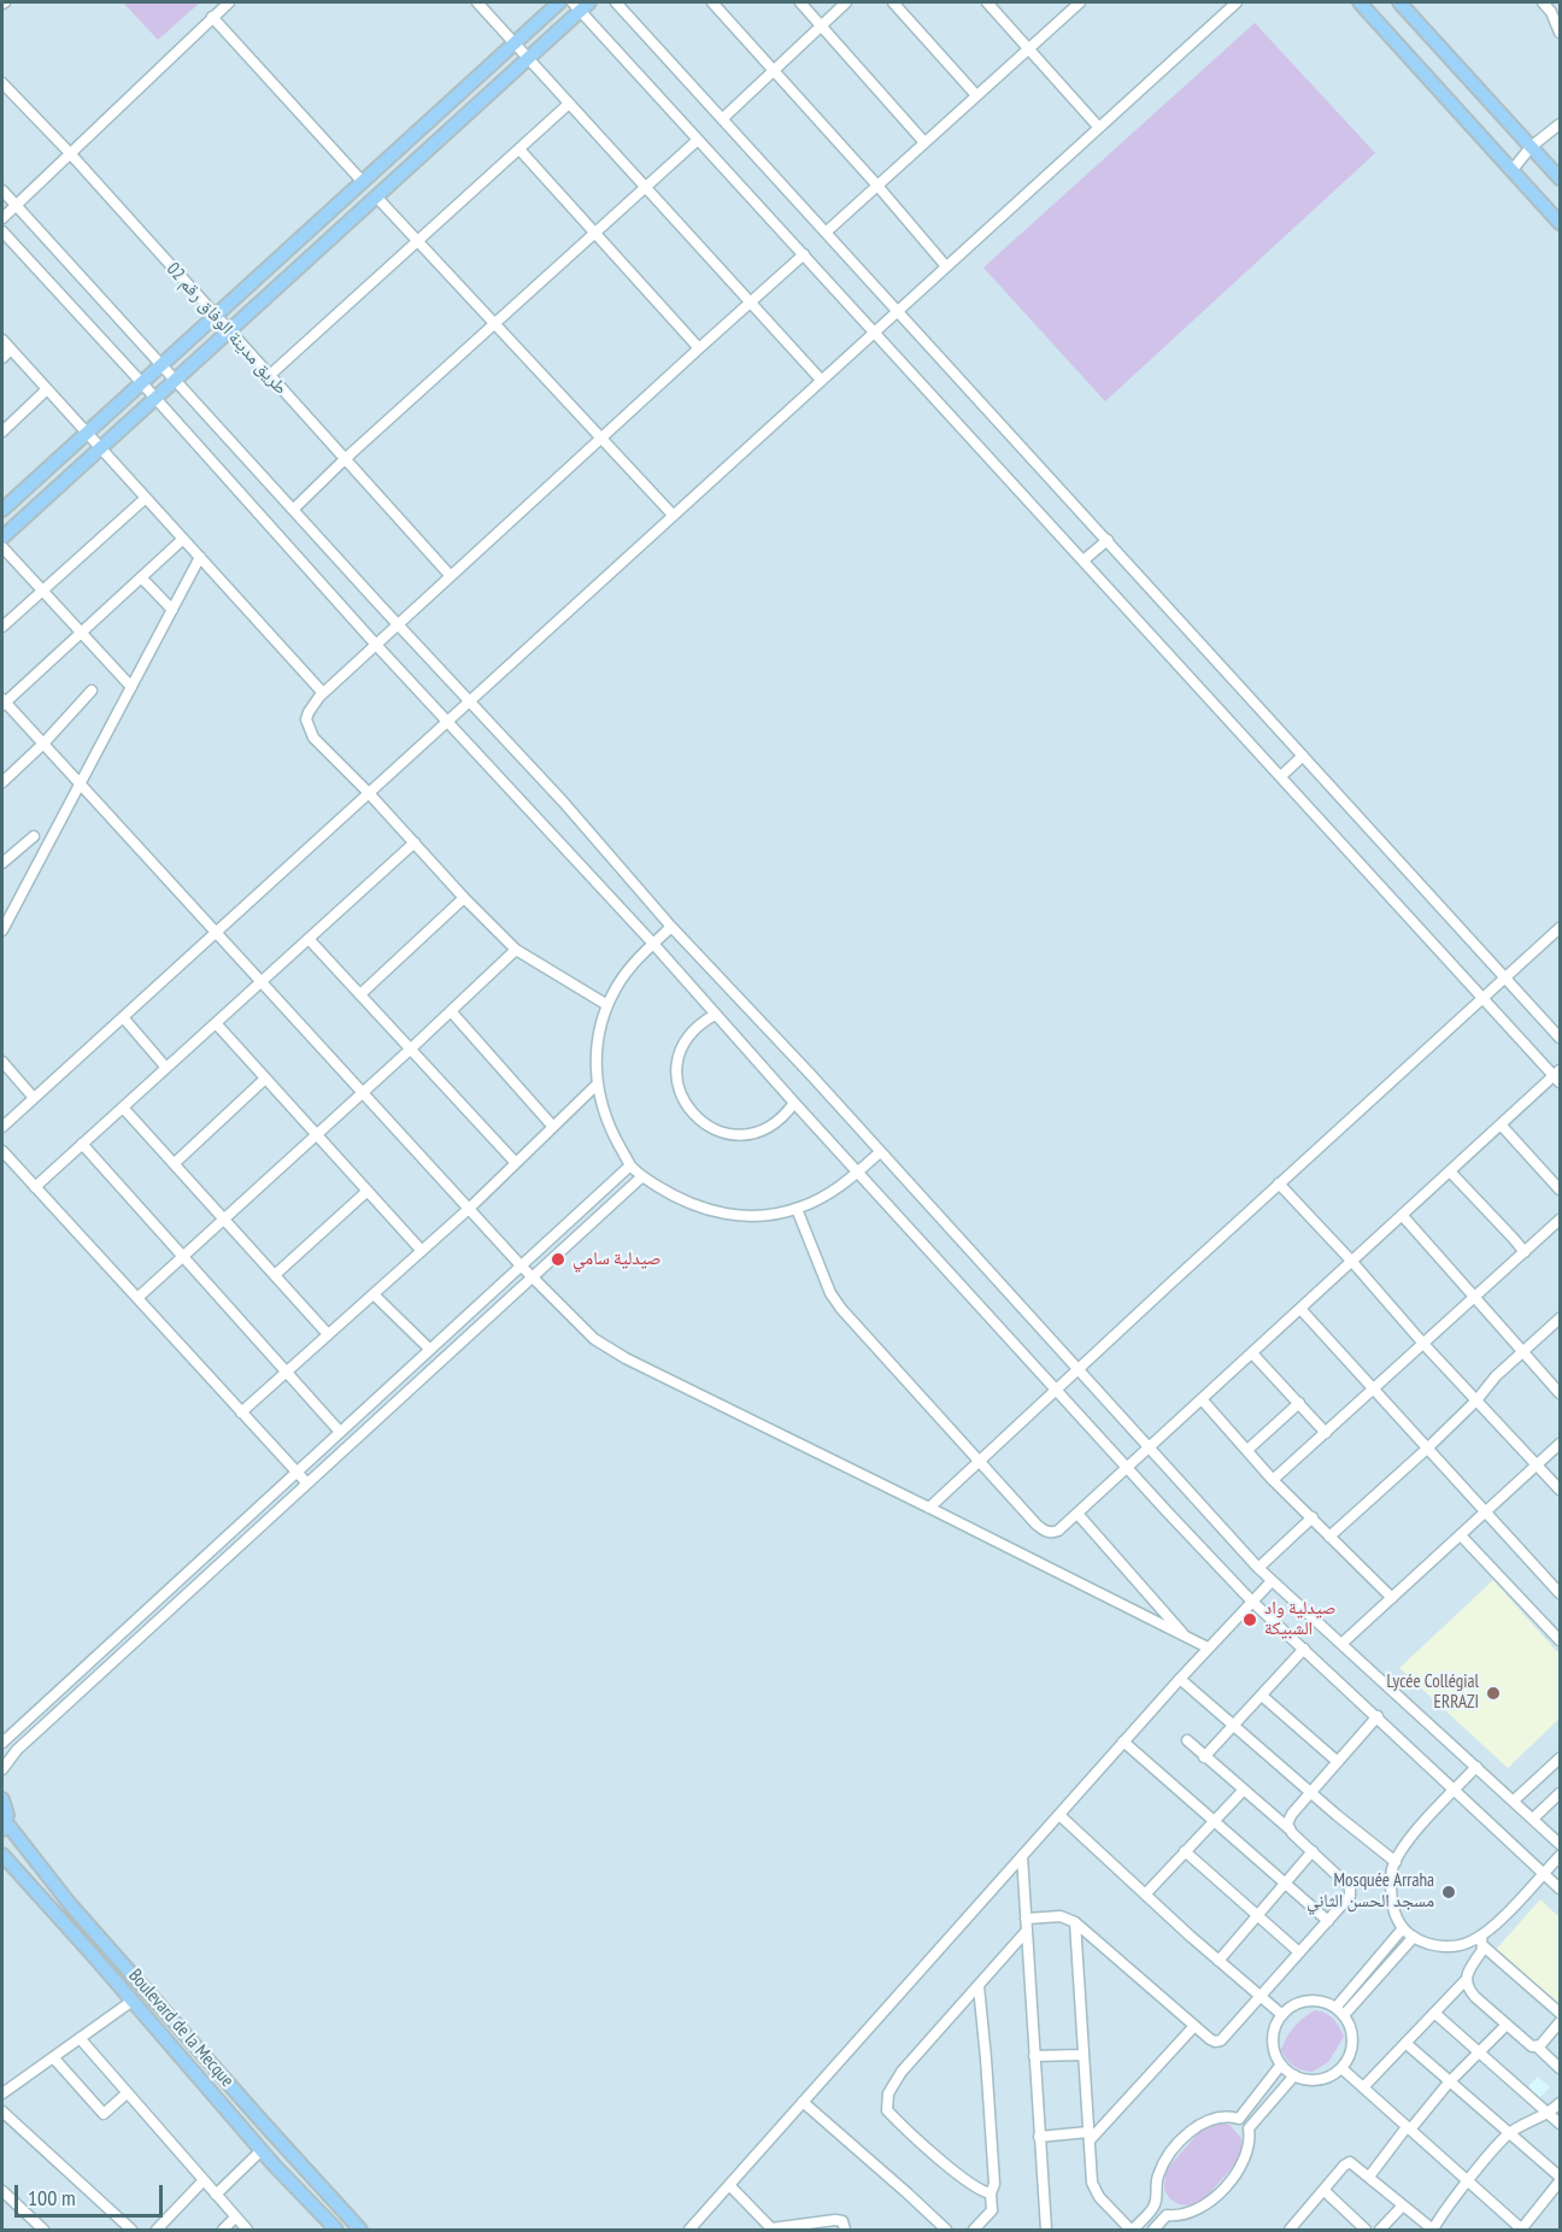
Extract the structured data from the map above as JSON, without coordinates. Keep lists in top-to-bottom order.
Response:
{
  "streets": {
    "main road": ["Boulevard de la Mecque"],
    "street": ["طريق مدينة الوفاق رقم 02"]
  },
  "places": [
    "صيدلية سامي",
    "صيدلية واد الشبيكة",
    "Lycée Collégial ERRAZI",
    "Mosquée Arraha مسجد الحسن الثاني"
  ],
  "scale_bar": "100 m"
}
